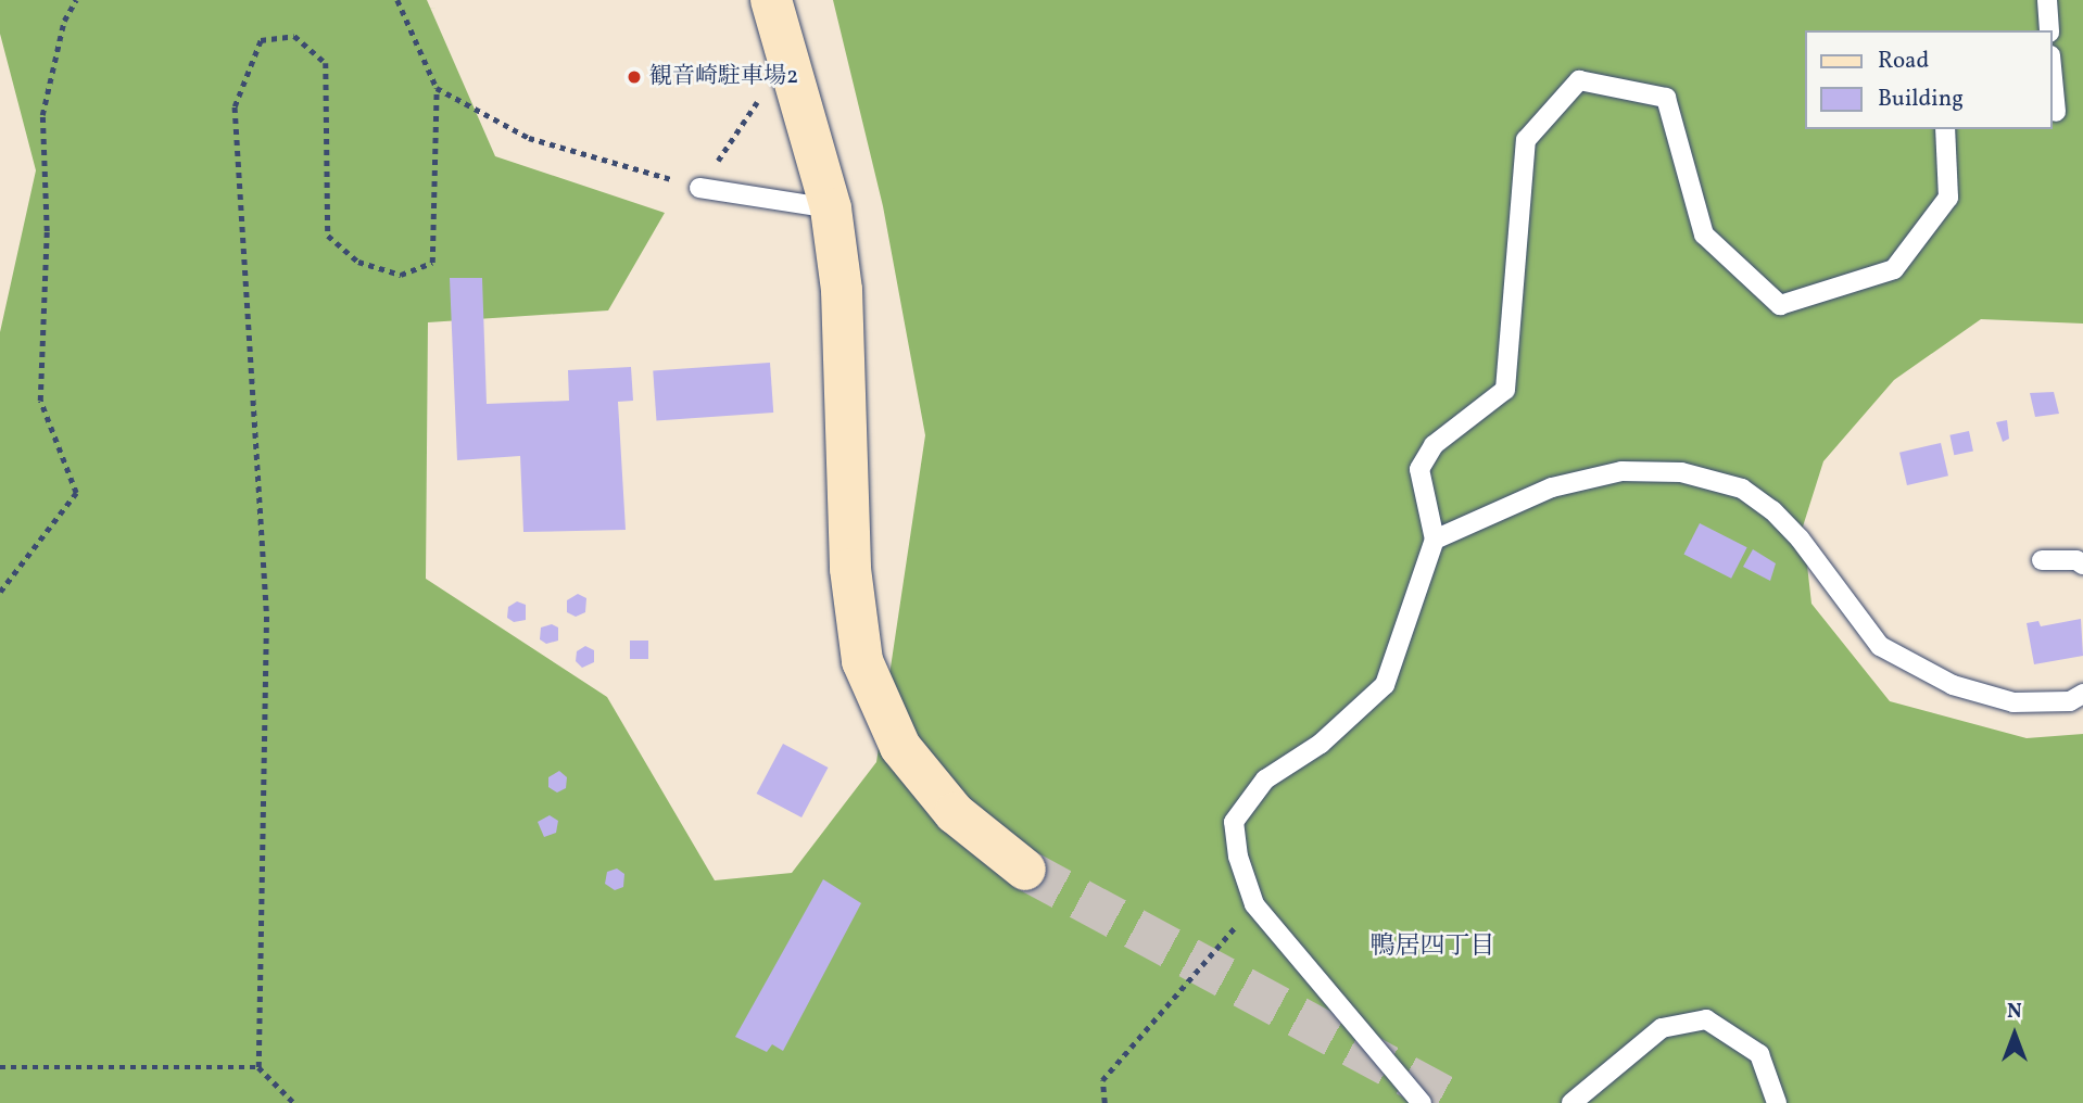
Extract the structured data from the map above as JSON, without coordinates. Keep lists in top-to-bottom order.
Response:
{
  "districts": ["鴨居四丁目"],
  "places": ["観音崎駐車場2"],
  "legend": ["Road", "Building"],
  "north": "top"
}
